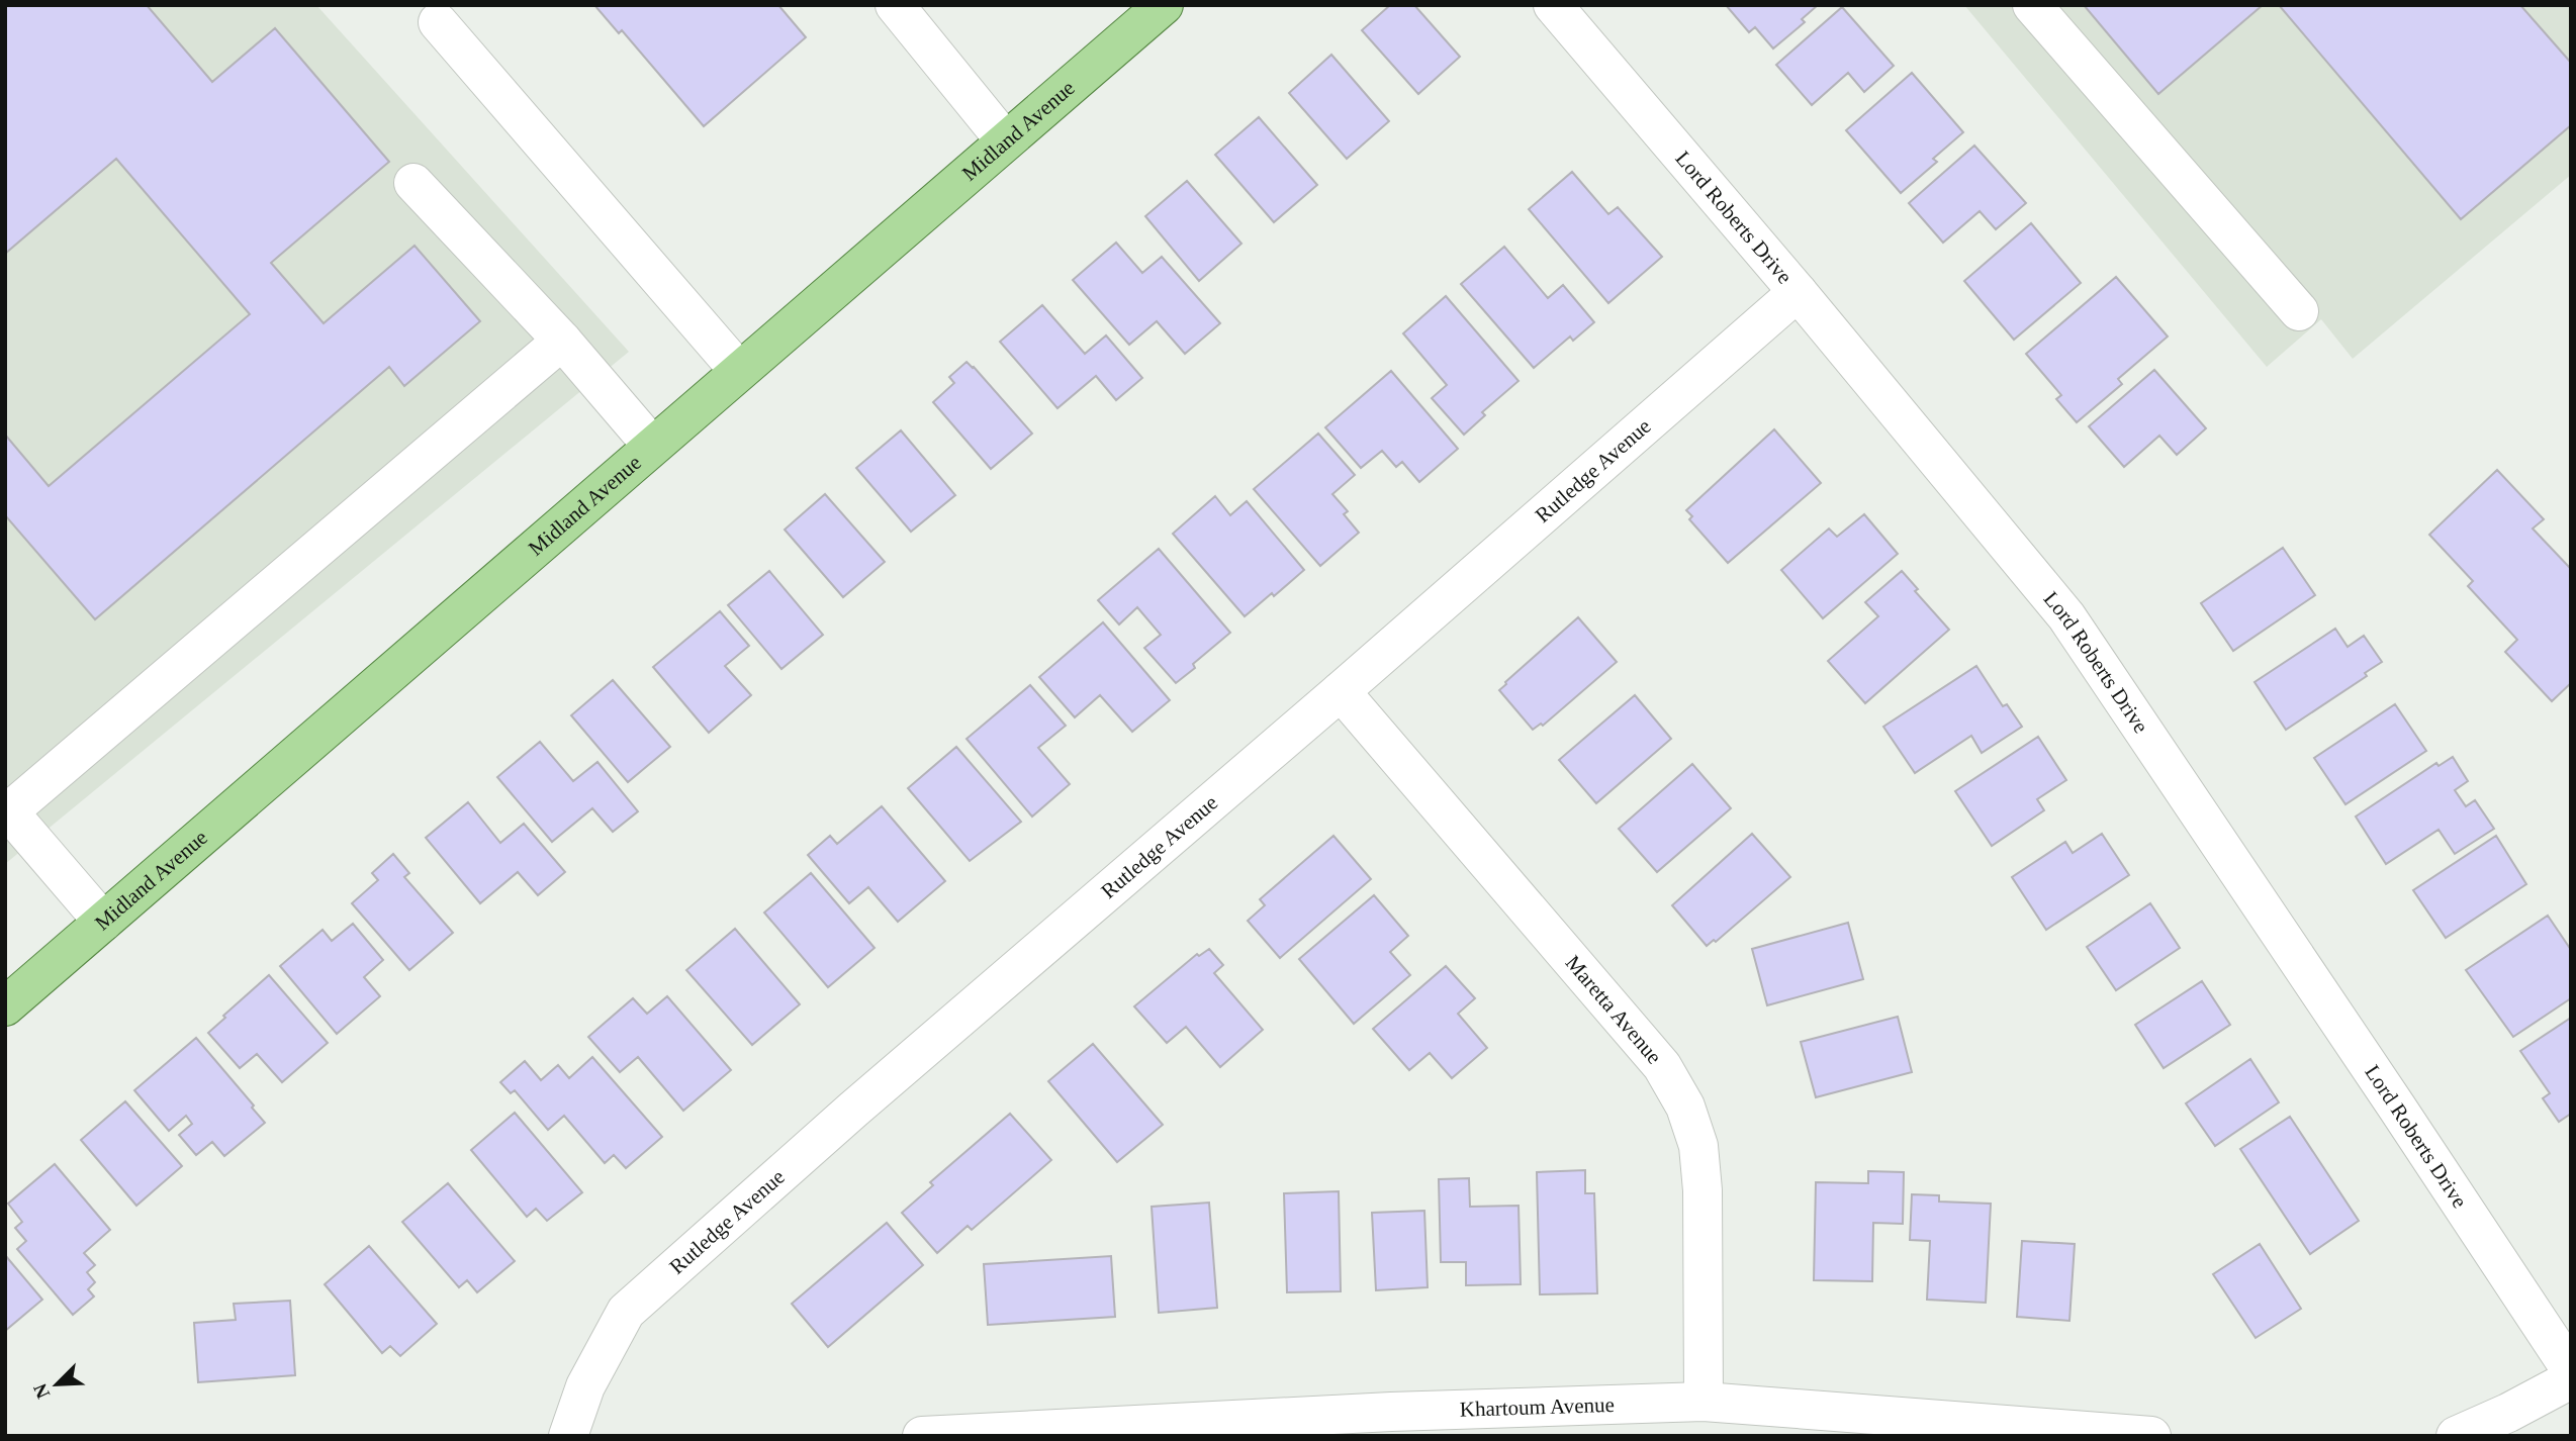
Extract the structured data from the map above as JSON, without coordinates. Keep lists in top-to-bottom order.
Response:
{
  "streets": {
    "main road": ["Midland Avenue"],
    "street": [
      "Lord Roberts Drive",
      "Rutledge Avenue",
      "Maretta Avenue",
      "Khartoum Avenue"
    ]
  },
  "crossings": [
    ["Lord Roberts Drive", "Rutledge Avenue"],
    ["Rutledge Avenue", "Maretta Avenue"],
    ["Maretta Avenue", "Khartoum Avenue"]
  ],
  "north": "bottom left"
}
